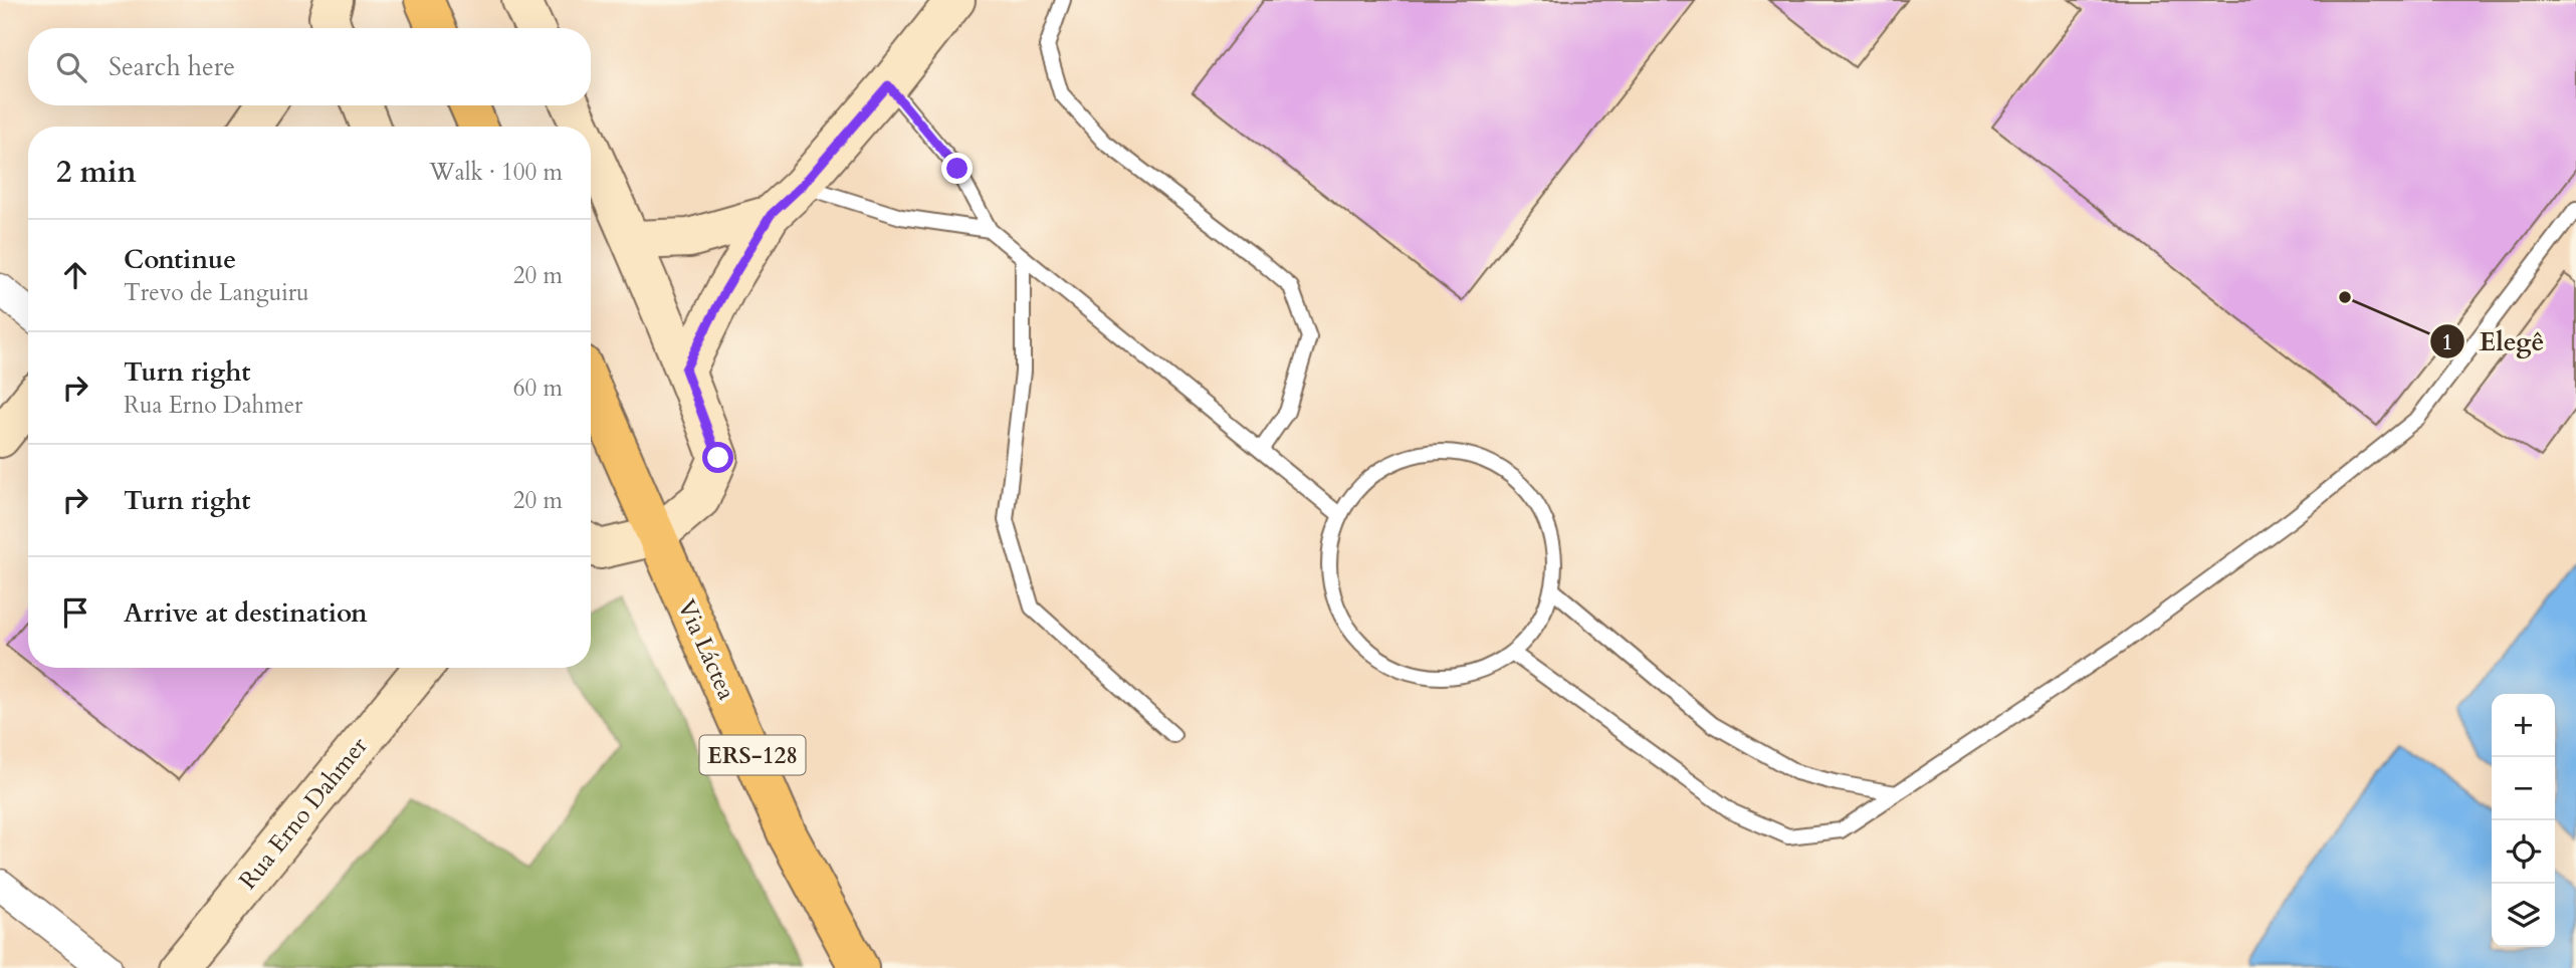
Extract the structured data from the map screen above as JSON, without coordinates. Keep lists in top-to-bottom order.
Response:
{
  "streets": {
    "main road": ["Via Láctea", "ERS-128", "Rua Erno Dahmer"]
  },
  "places": ["Elegê"],
  "page": {
    "search": "Search here",
    "heading": ["2 min", "Walk · 100 m"],
    "list": [
      ["Continue", "Trevo de Languiru", "20 m"],
      ["Turn right", "Rua Erno Dahmer", "60 m"],
      ["Turn right", "20 m"],
      "Arrive at destination"
    ],
    "map_buttons": ["+", "−"]
  }
}
